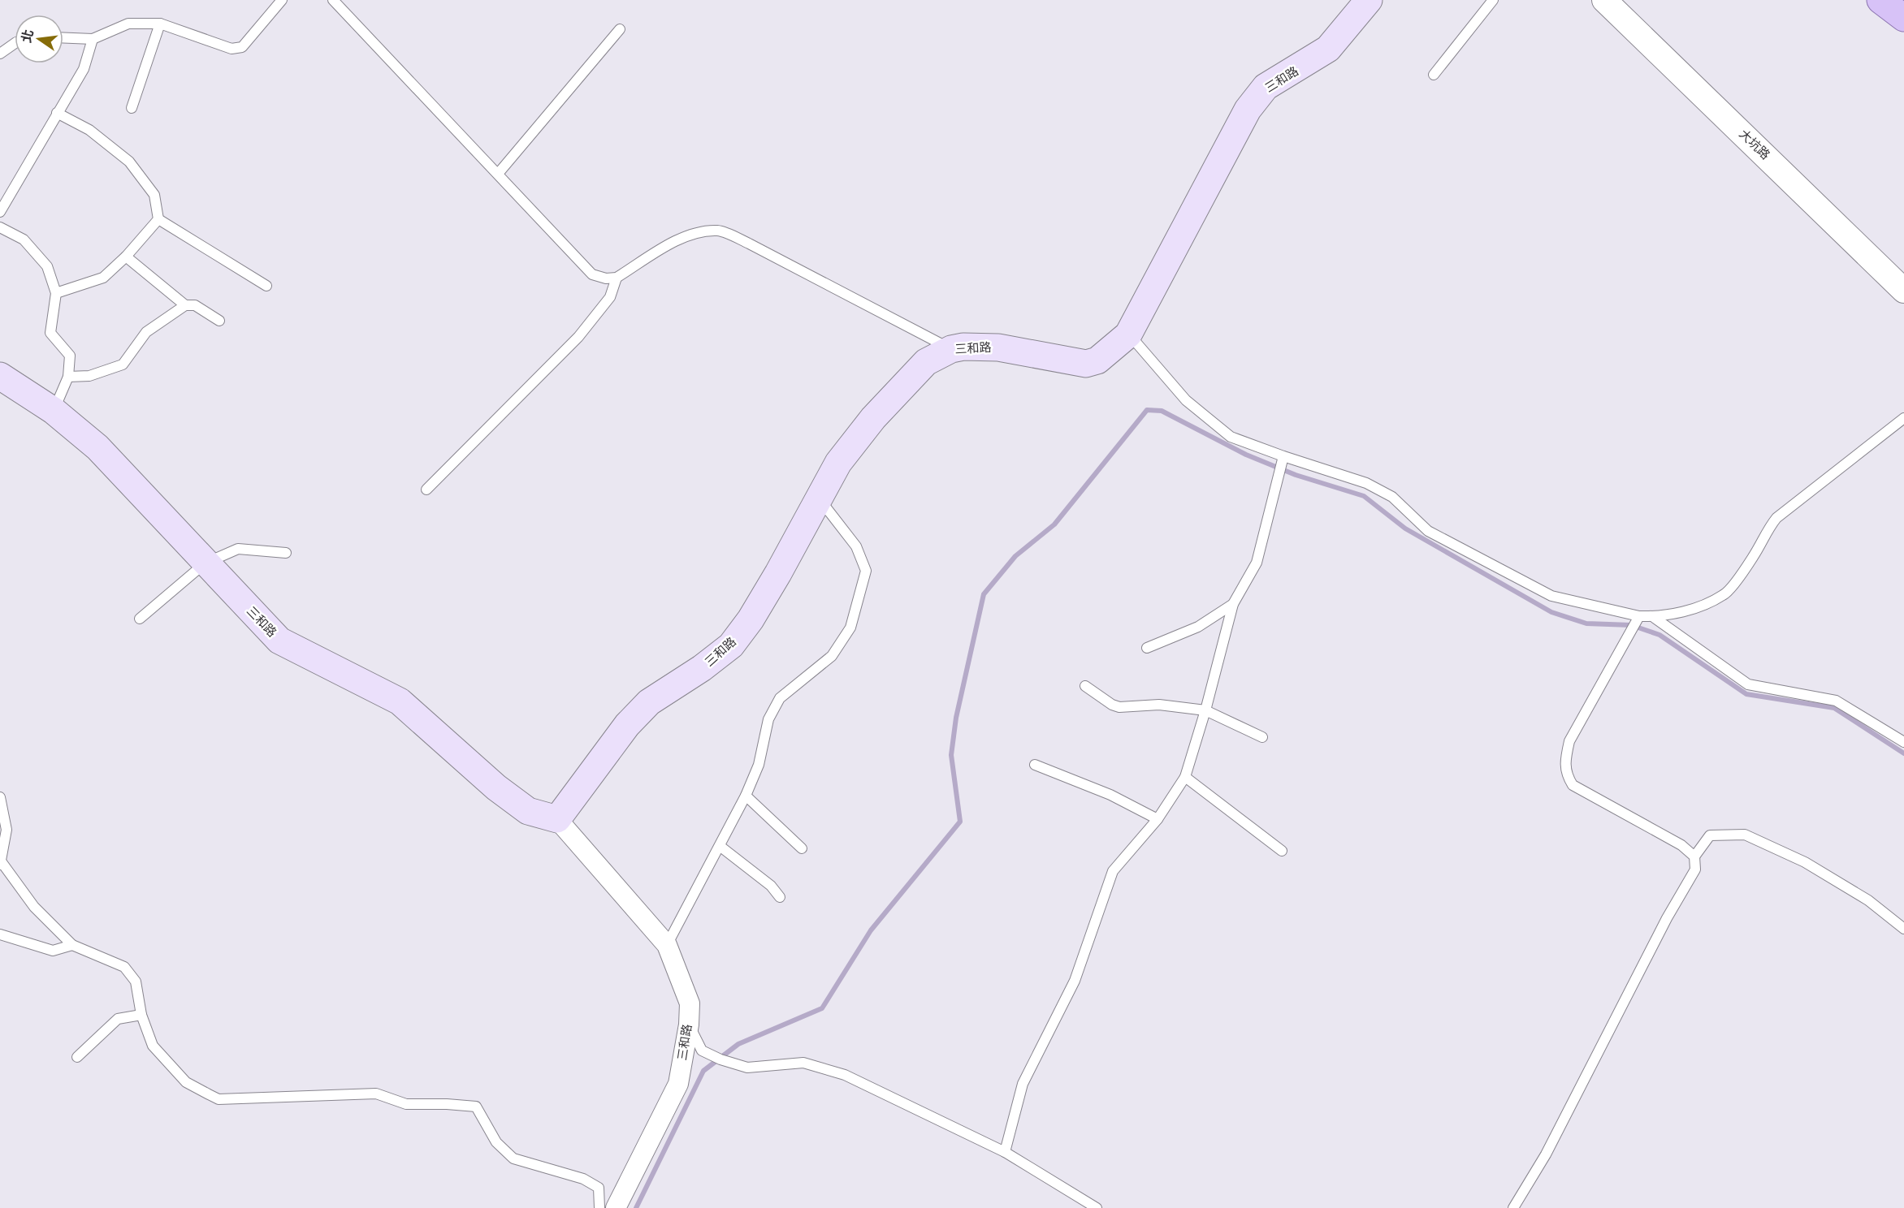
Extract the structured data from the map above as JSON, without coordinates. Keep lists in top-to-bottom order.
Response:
{
  "streets": {
    "main road": ["三和路"],
    "street": ["大坑路"]
  },
  "north": "left"
}
